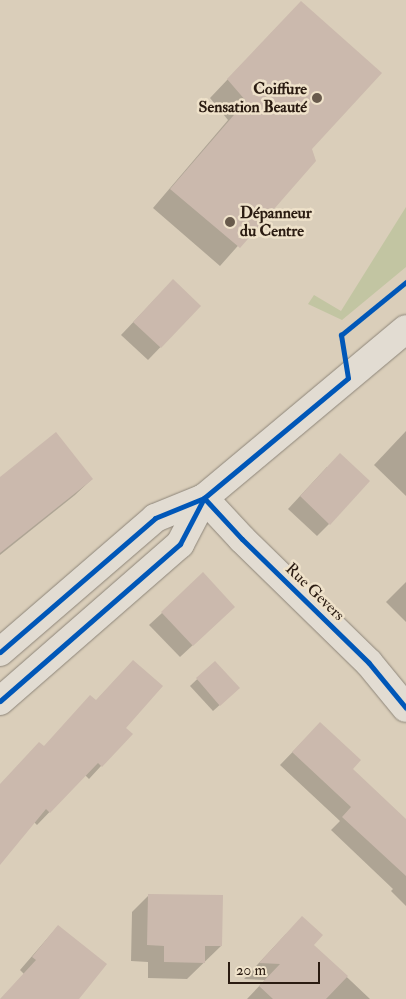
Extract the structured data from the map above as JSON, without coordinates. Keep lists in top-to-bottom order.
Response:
{
  "streets": {
    "street": ["Rue Gevers"]
  },
  "places": ["Coiffure Sensation Beauté", "Dépanneur du Centre"],
  "scale_bar": "20 m"
}
